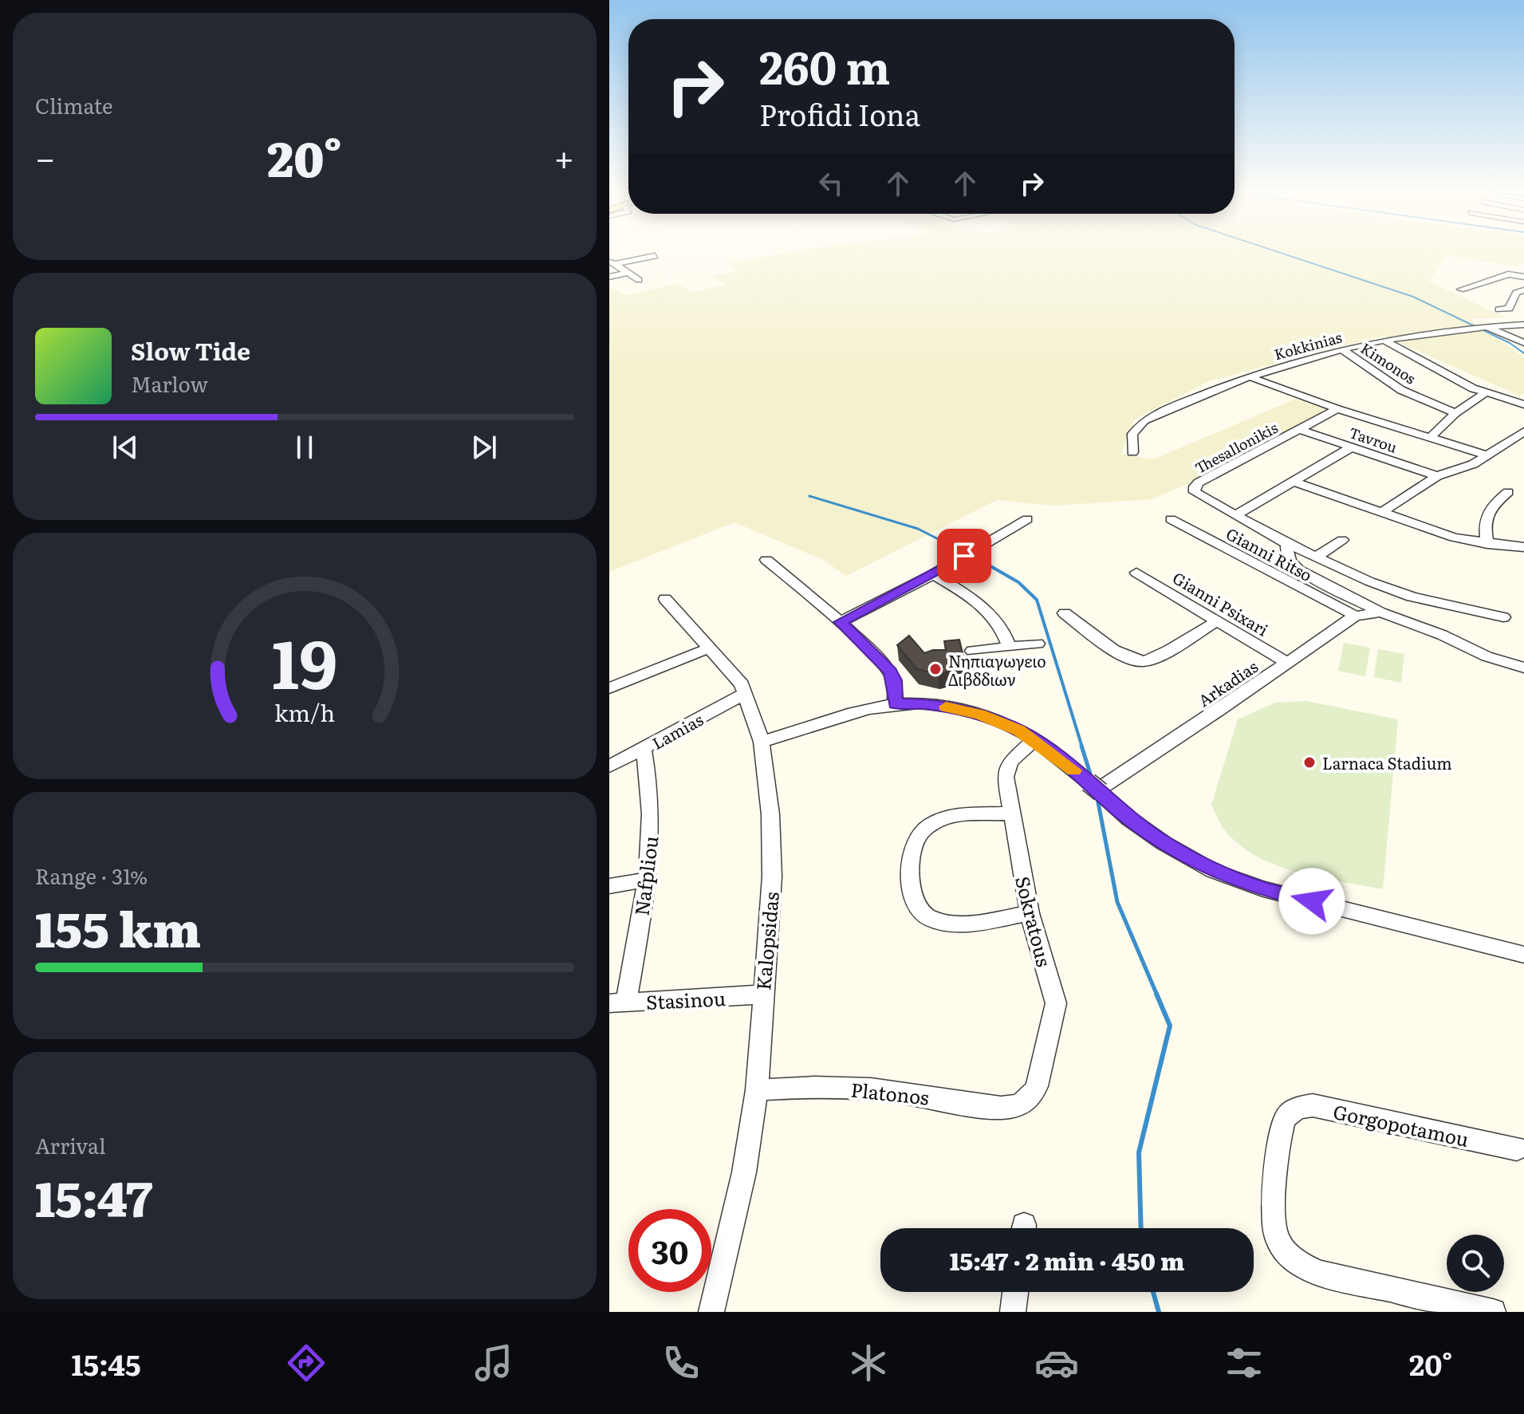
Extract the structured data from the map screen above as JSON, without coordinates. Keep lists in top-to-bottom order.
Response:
{
  "streets": {
    "street": [
      "Kokkinias",
      "Kimonos",
      "Tavrou",
      "Thesallonikis",
      "Gianni Ritso",
      "Gianni Psixari",
      "Arkadias",
      "Lamias",
      "Nafpliou",
      "Sokratous",
      "Kalopsidas",
      "Stasinou",
      "Platonos",
      "Gorgopotamou"
    ]
  },
  "crossings": [
    ["Kokkinias", "Kimonos"],
    ["Tavrou", "Thesallonikis"],
    ["Gianni Ritso", "Arkadias"],
    ["Gianni Psixari", "Arkadias"],
    ["Lamias", "Nafpliou"],
    ["Lamias", "Kalopsidas"],
    ["Nafpliou", "Stasinou"],
    ["Sokratous", "Platonos"],
    ["Kalopsidas", "Stasinou"],
    ["Kalopsidas", "Platonos"]
  ],
  "places": ["Νηπιαγωγειο Διβδδιων", "Larnaca Stadium"],
  "page": {
    "tile": [
      "Climate",
      ["Range · 31%", "155 km"],
      ["Arrival", "15:47"]
    ],
    "turn": ["260 m", "Profidi Iona"],
    "heat": ["−", "20°", "+"],
    "song": ["Slow Tide", "Marlow"],
    "limit": "30",
    "trip": "15:47 · 2 min · 450 m",
    "tabs": ["15:45", "20°"],
    "gauge": ["19", "km/h"]
  }
}
